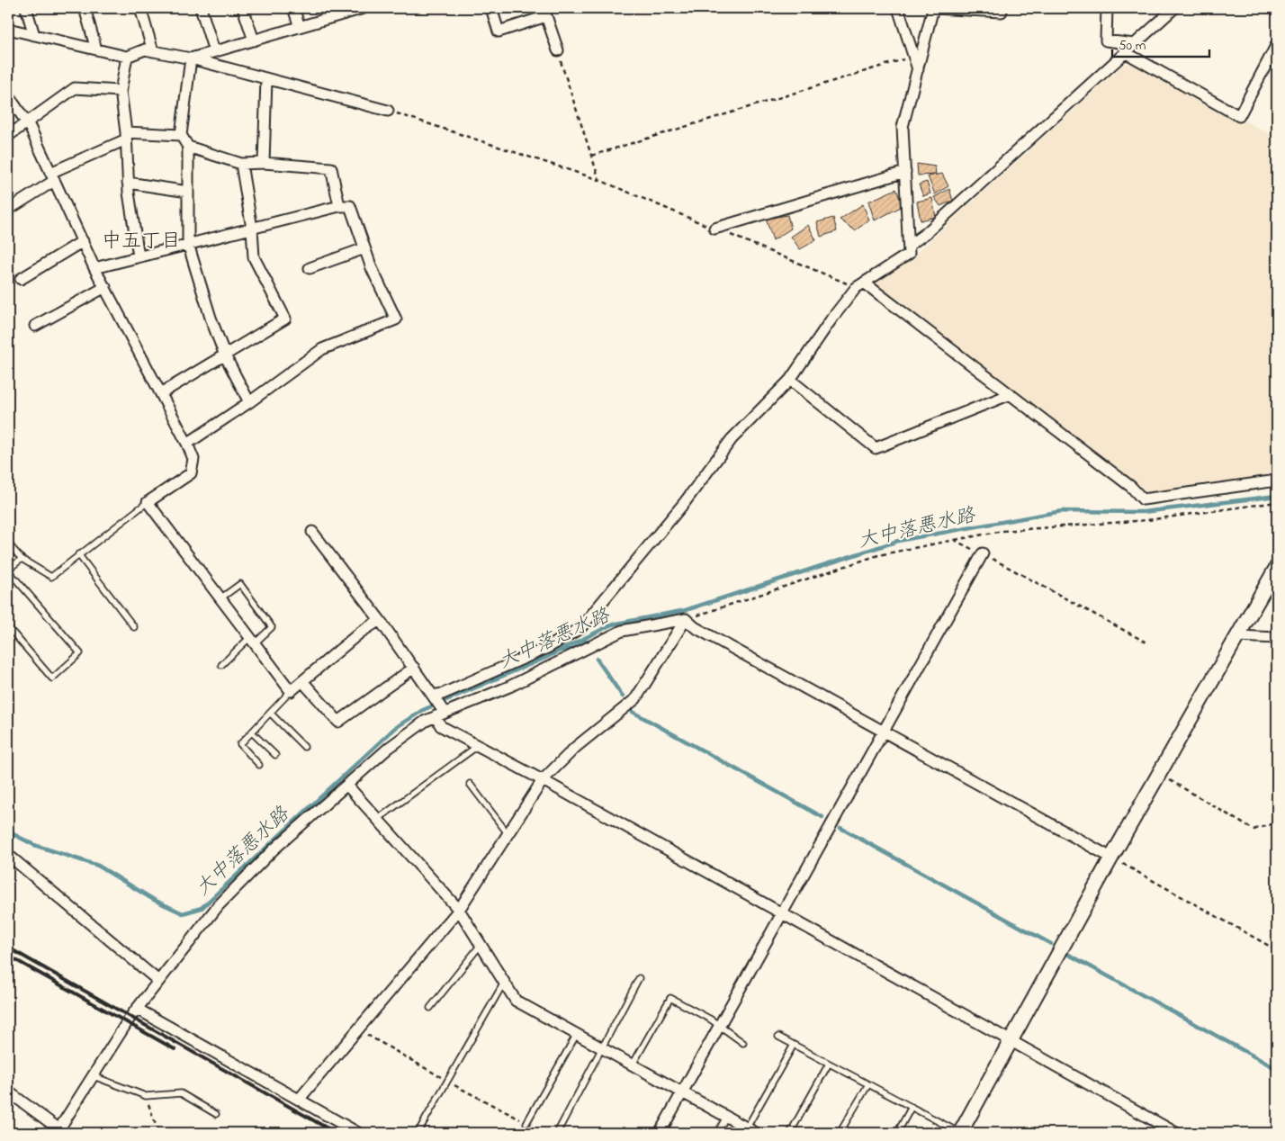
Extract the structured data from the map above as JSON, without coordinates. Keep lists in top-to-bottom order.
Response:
{
  "districts": ["中五丁目"],
  "water": ["大中落悪水路"],
  "scale_bar": "50 m"
}
